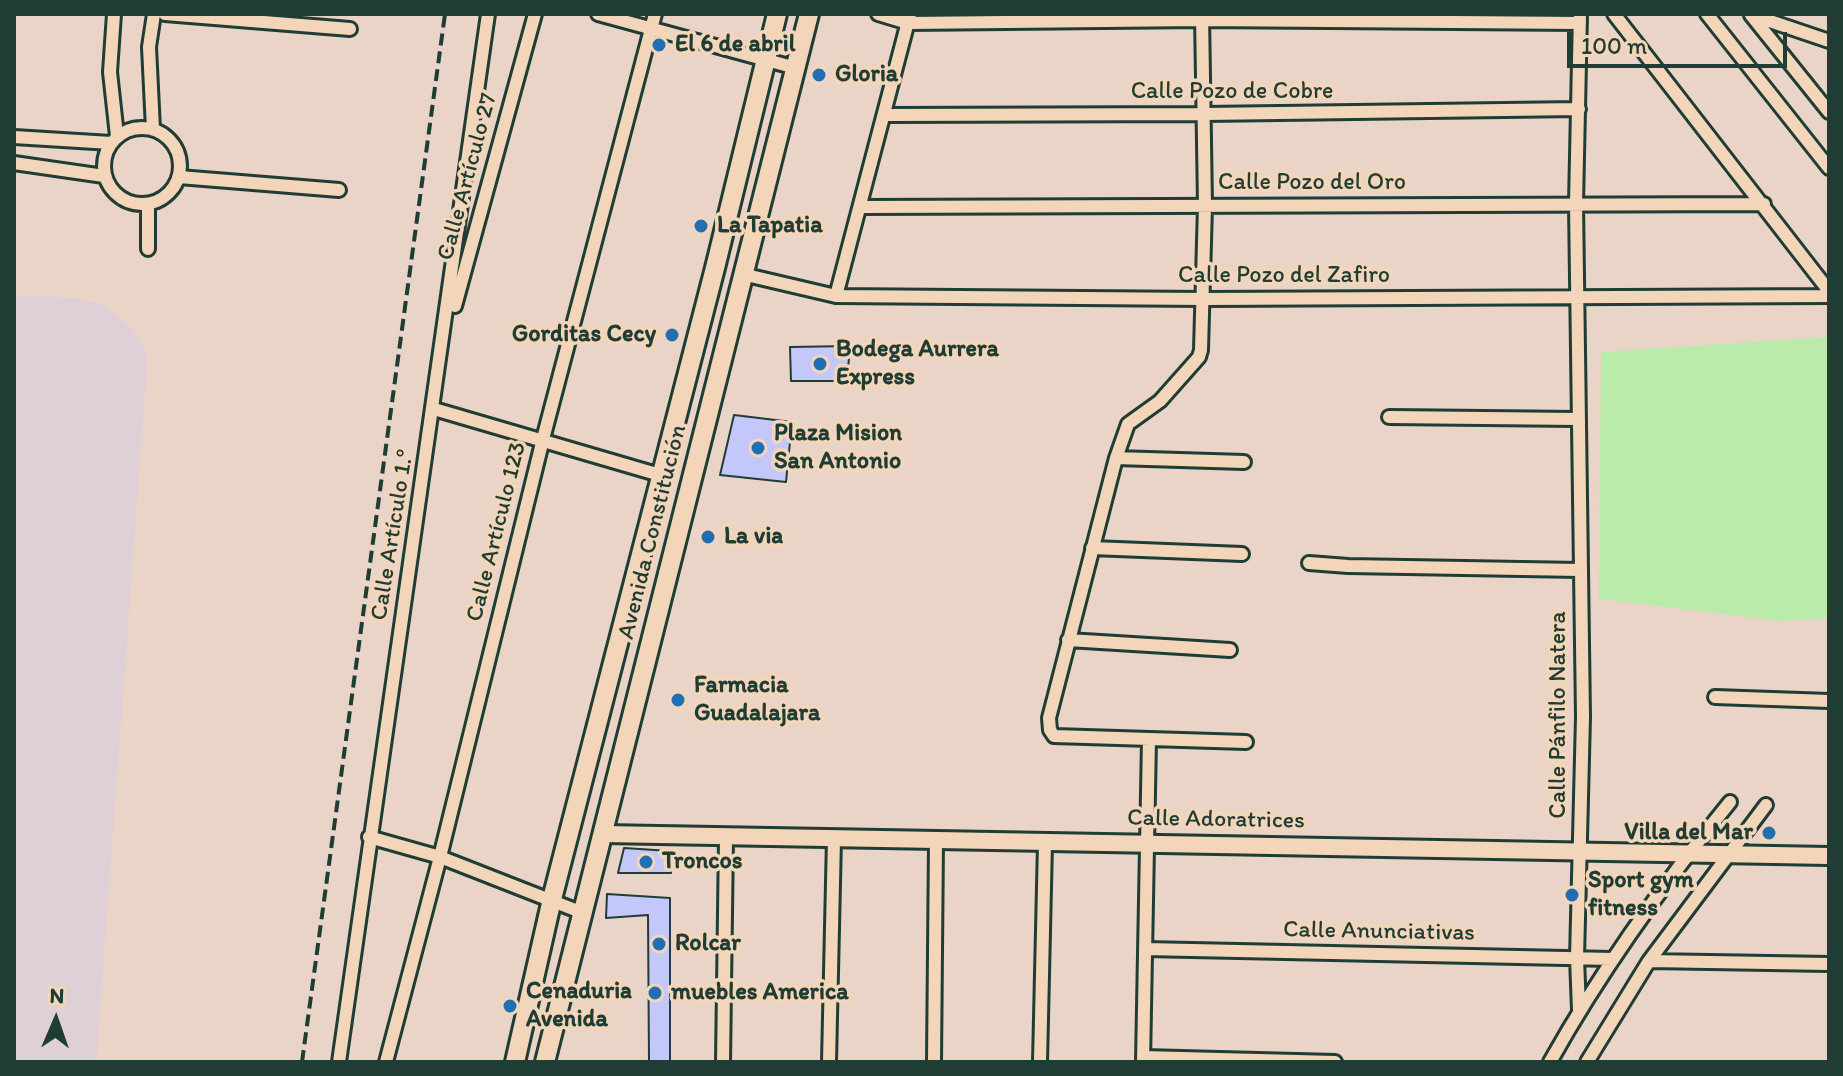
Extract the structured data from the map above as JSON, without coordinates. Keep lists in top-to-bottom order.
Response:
{
  "streets": {
    "main road": ["Avenida Constitución"],
    "street": [
      "Calle Pozo de Cobre",
      "Calle Artículo 27",
      "Calle Pozo del Oro",
      "Calle Pozo del Zafiro",
      "Calle Artículo 123",
      "Calle Artículo 1.º",
      "Calle Pánfilo Natera",
      "Calle Adoratrices",
      "Calle Anunciativas"
    ]
  },
  "crossings": [
    ["Calle Artículo 27", "Calle Artículo 1.º"],
    ["Calle Pozo del Zafiro", "Avenida Constitución"],
    ["Calle Pozo del Zafiro", "Calle Pánfilo Natera"],
    ["Avenida Constitución", "Calle Adoratrices"],
    ["Calle Pánfilo Natera", "Calle Adoratrices"],
    ["Calle Pánfilo Natera", "Calle Anunciativas"]
  ],
  "places": [
    "El 6 de abril",
    "Gloria",
    "La Tapatia",
    "Gorditas Cecy",
    "Bodega Aurrera Express",
    "Plaza Mision San Antonio",
    "La via",
    "Farmacia Guadalajara",
    "Villa del Mar",
    "Troncos",
    "Sport gym fitness",
    "Rolcar",
    "muebles America",
    "Cenaduria Avenida"
  ],
  "scale_bar": "100 m",
  "north": "top"
}
